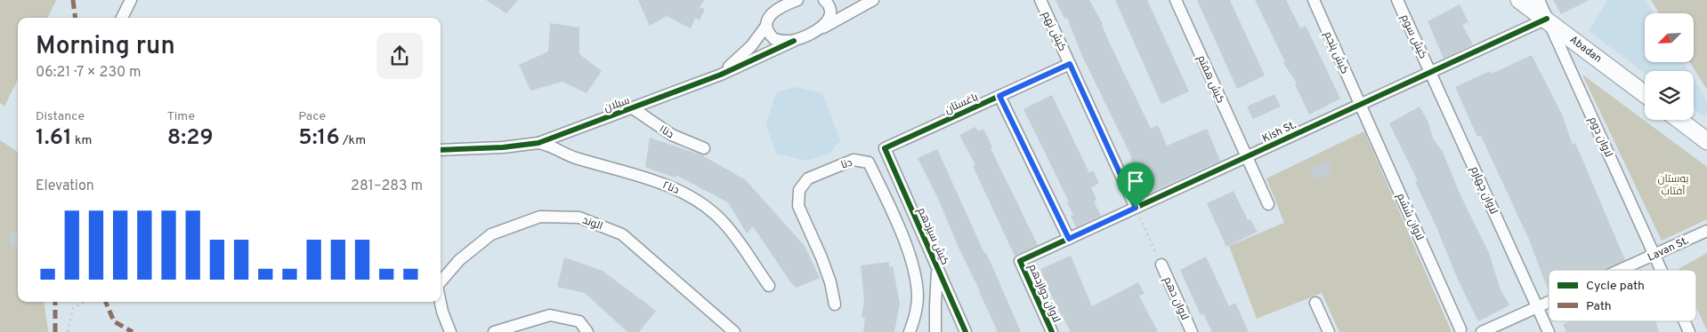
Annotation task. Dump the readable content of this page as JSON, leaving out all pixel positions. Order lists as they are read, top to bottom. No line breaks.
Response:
{"streets":{"main road":["Abadan"],"street":["کیش نهم","کیش سوم","کیش پنجم","کیش هفتم","باغستان","سبلان","دنا۱","Kish St.","لاوان دوم","دنا","دنا۲","لاوان چهارم","لاوان ششم","الوند","کیش سیزدهم","Lavan St.","لاوان دوازدهم","لاوان دهم"]},"crossings":[["کیش نهم","باغستان"],["کیش نهم","Kish St."],["کیش سوم","Kish St."],["کیش سوم","لاوان چهارم"],["Abadan","Kish St."],["Abadan","لاوان دوم"],["کیش پنجم","Kish St."],["کیش پنجم","لاوان ششم"],["کیش هفتم","Kish St."],["باغستان","کیش سیزدهم"],["سبلان","دنا۱"],["سبلان","دنا۲"],["Kish St.","لاوان دوم"],["Kish St.","لاوان چهارم"],["Kish St.","لاوان ششم"],["Kish St.","لاوان دوازدهم"],["لاوان دوم","Lavan St."],["لاوان چهارم","Lavan St."]],"parks":["بوستان آفتاب"],"legend":["Cycle path","Path"],"north":"bottom left","page":{"heading":["Morning run","06:21 · 7 × 230 m"],"stats":[["Distance","1.61 km"],["Time","8:29"],["Pace","5:16 /km"]],"chart":["Elevation","281–283 m"]}}
